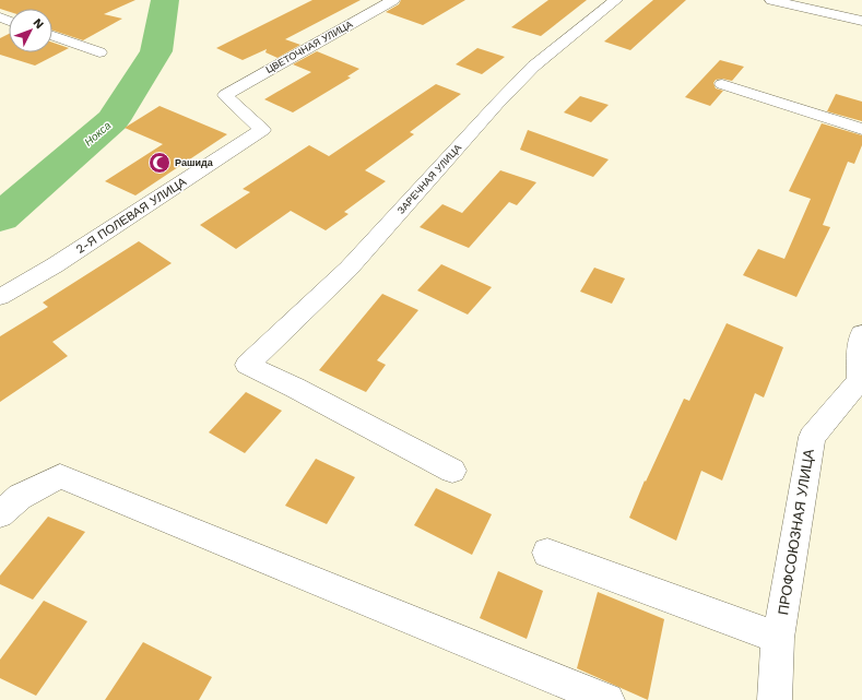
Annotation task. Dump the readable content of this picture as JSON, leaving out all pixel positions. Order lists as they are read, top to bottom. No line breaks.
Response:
{"streets":{"street":["ЦВЕТОЧНАЯ УЛИЦА","ЗАРЕЧНАЯ УЛИЦА","2-Я ПОЛЕВАЯ УЛИЦА","ПРОФСОЮЗНАЯ УЛИЦА"]},"crossings":[["ЦВЕТОЧНАЯ УЛИЦА","2-Я ПОЛЕВАЯ УЛИЦА"]],"water":["Нокса"],"places":{"mosque":["Рашида"]},"north":"top right"}
